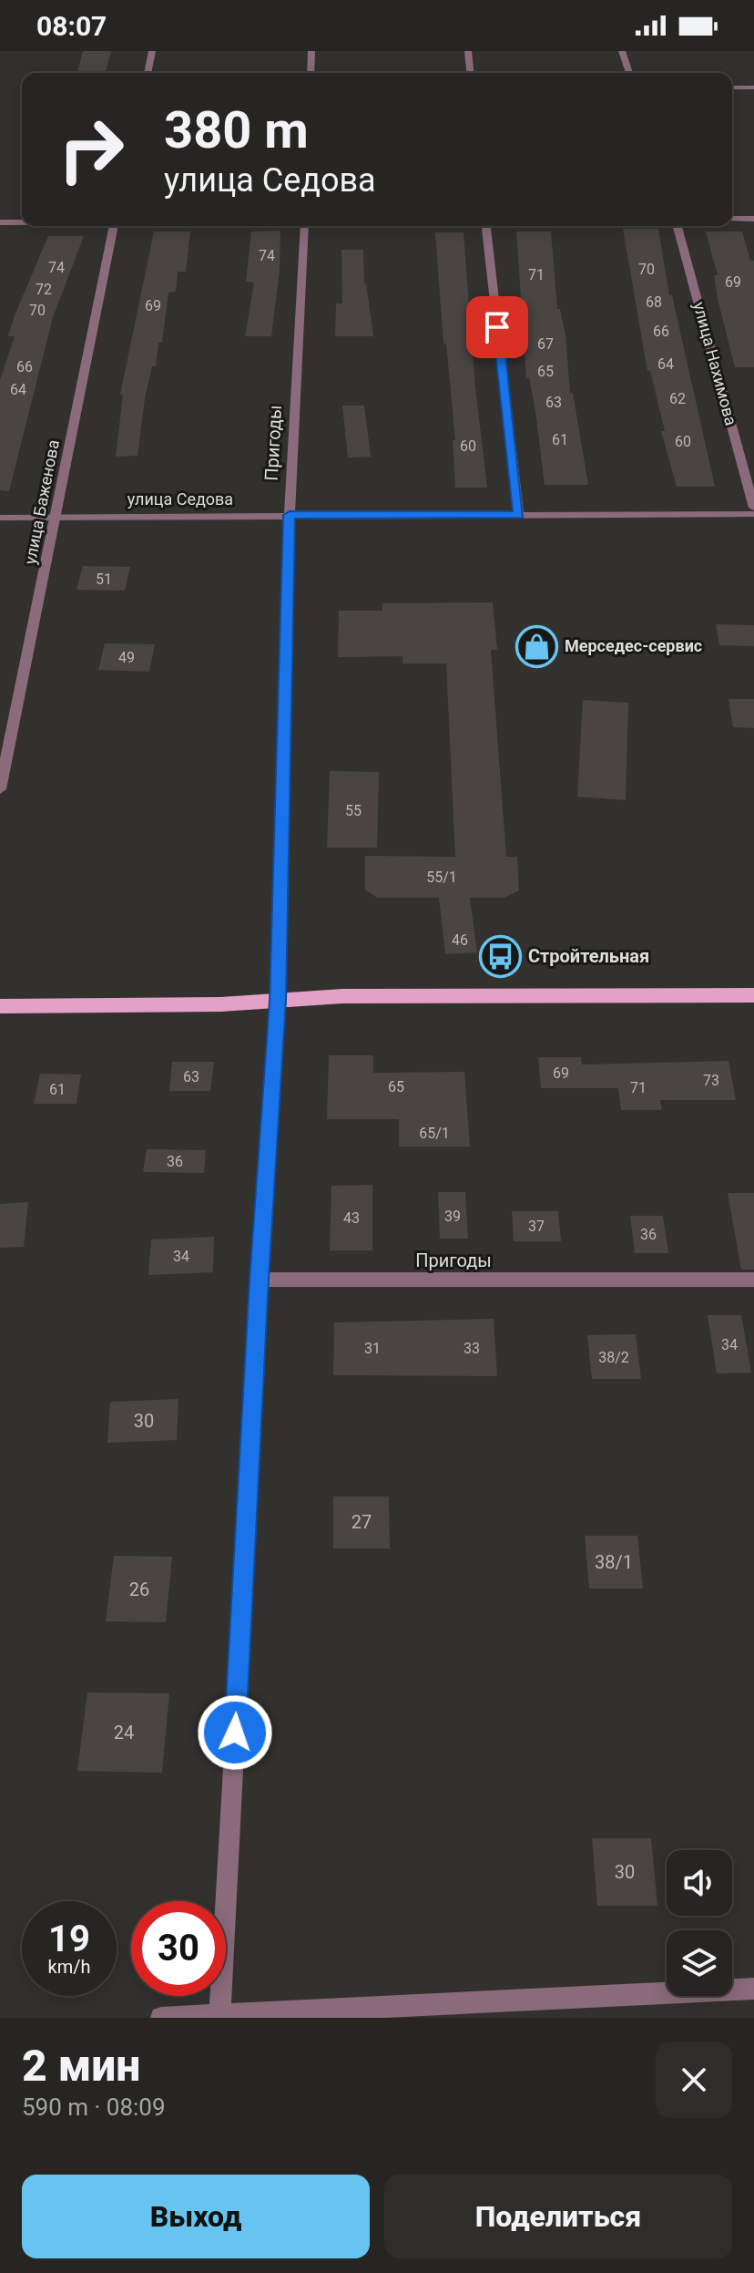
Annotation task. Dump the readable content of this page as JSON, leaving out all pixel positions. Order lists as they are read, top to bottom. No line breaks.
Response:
{"streets":{"street":["улица Нахимова","Пригоды","улица Седова","улица Баженова"]},"crossings":[["Пригоды","улица Седова"],["улица Седова","улица Баженова"]],"places":{"shop":["Мерседес-сервис"],"bus stop":["Стройтельная"]},"house_numbers":["74","74","70","71","69","72","68","69","70","66","67","64","66","65","64","62","63","61","60","60","51","49","55","55/1","46","69","63","73","65","71","61","65/1","36","39","43","37","36","34","34","31","33","38/2","30","27","38/1","26","24","30"],"page":{"status":"08:07","turn":["380 m","улица Седова"],"speed":"19 km/h","limit":"30","heading":["2 мин","590 m · 08:09"],"buttons":["Выход","Поделиться"]}}
